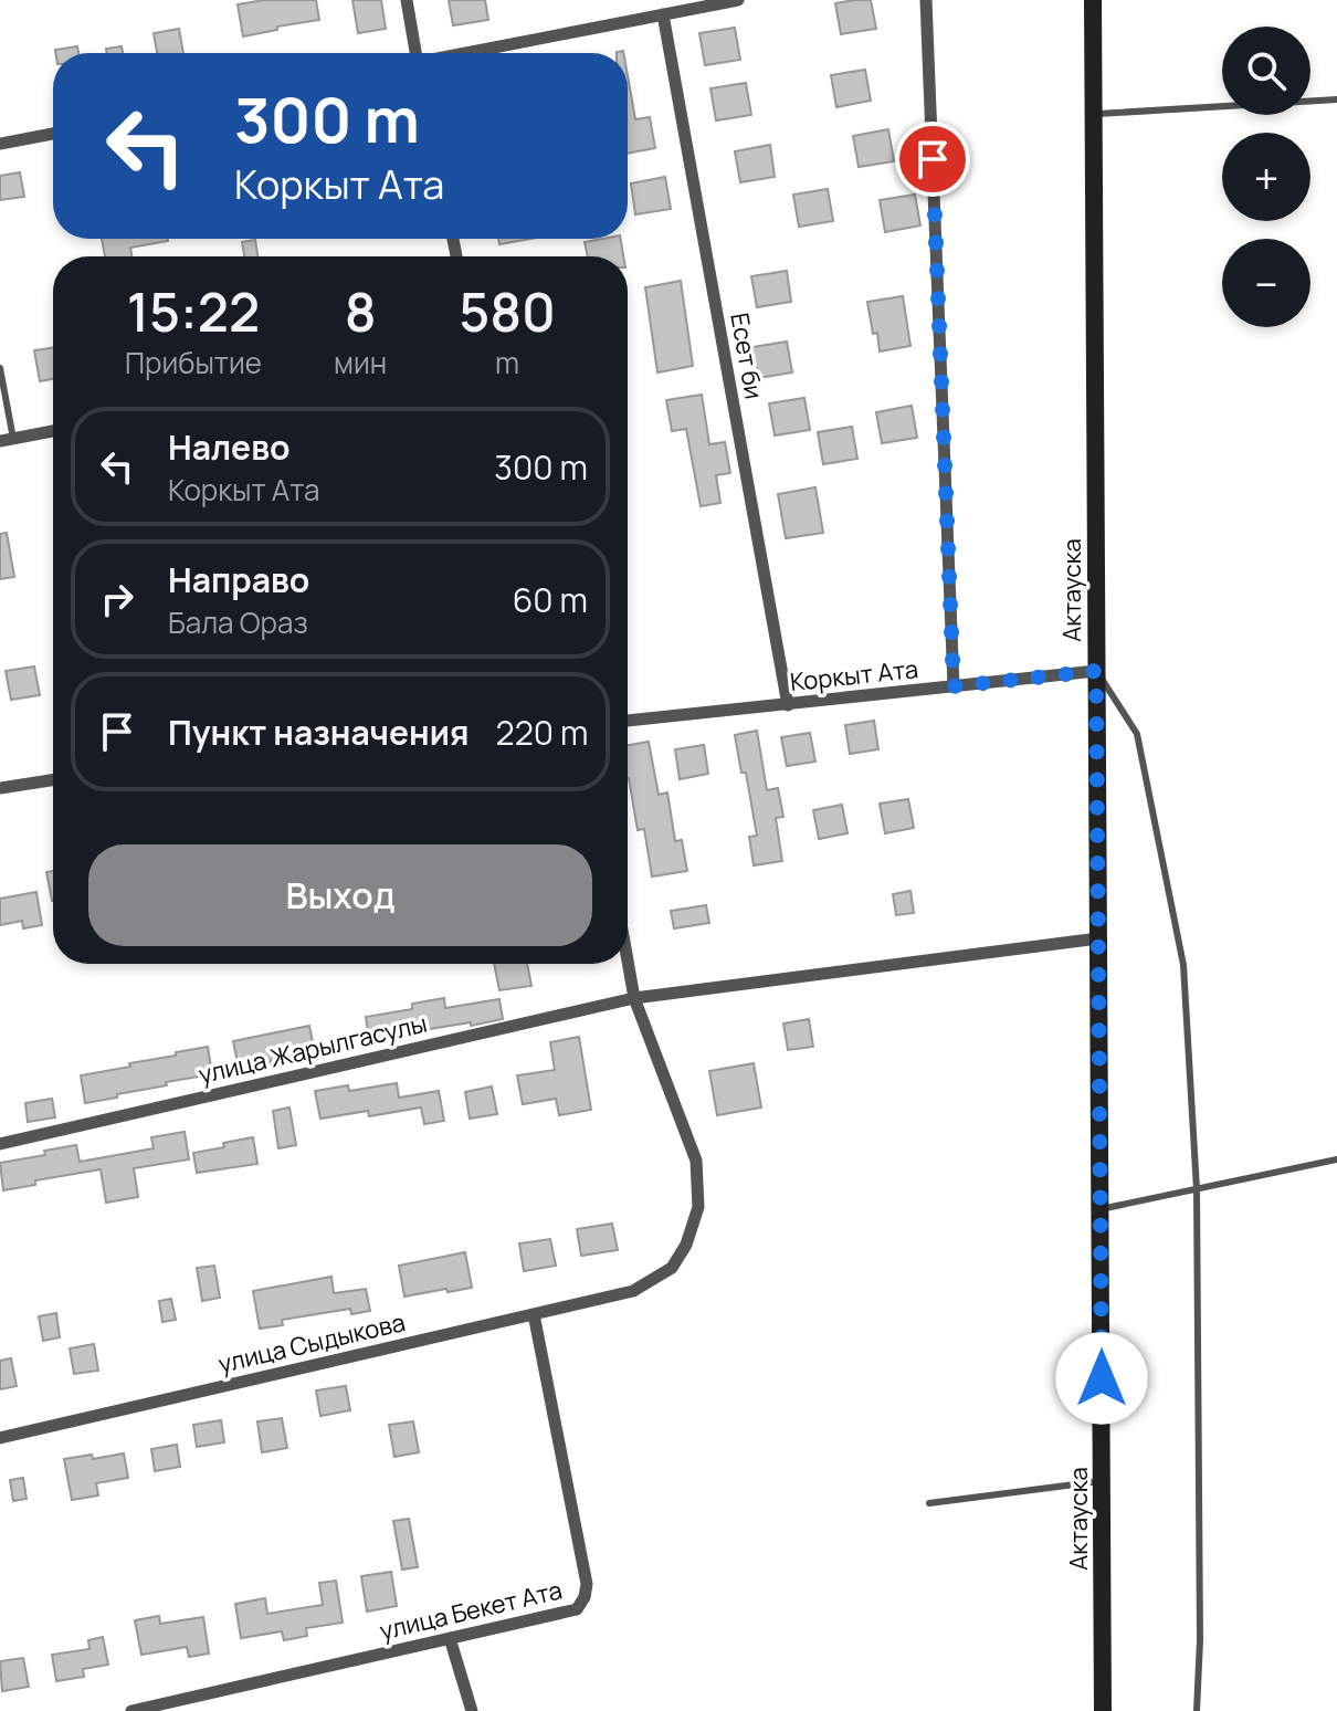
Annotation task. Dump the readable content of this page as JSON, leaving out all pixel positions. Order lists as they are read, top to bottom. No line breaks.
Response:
{"streets":{"main road":["Актауска"],"street":["Есет би","Коркыт Ата","улица Жарылгасулы","улица Сыдыкова","улица Бекет Ата"]},"crossings":[["Есет би","Коркыт Ата"],["Актауска","Коркыт Ата"],["Актауска","улица Жарылгасулы"],["улица Жарылгасулы","улица Сыдыкова"],["улица Сыдыкова","улица Бекет Ата"]],"page":{"map_buttons":["+","−"],"turn":["300 m","Коркыт Ата"],"eta":["15:22","Прибытие","8","мин","580","m"],"list":[{"name":"Налево","note":"Коркыт Ата","value":"300 m"},{"name":"Направо","note":"Бала Ораз","value":"60 m"},{"name":"Пункт назначения","value":"220 m"}],"buttons":"Выход"}}
